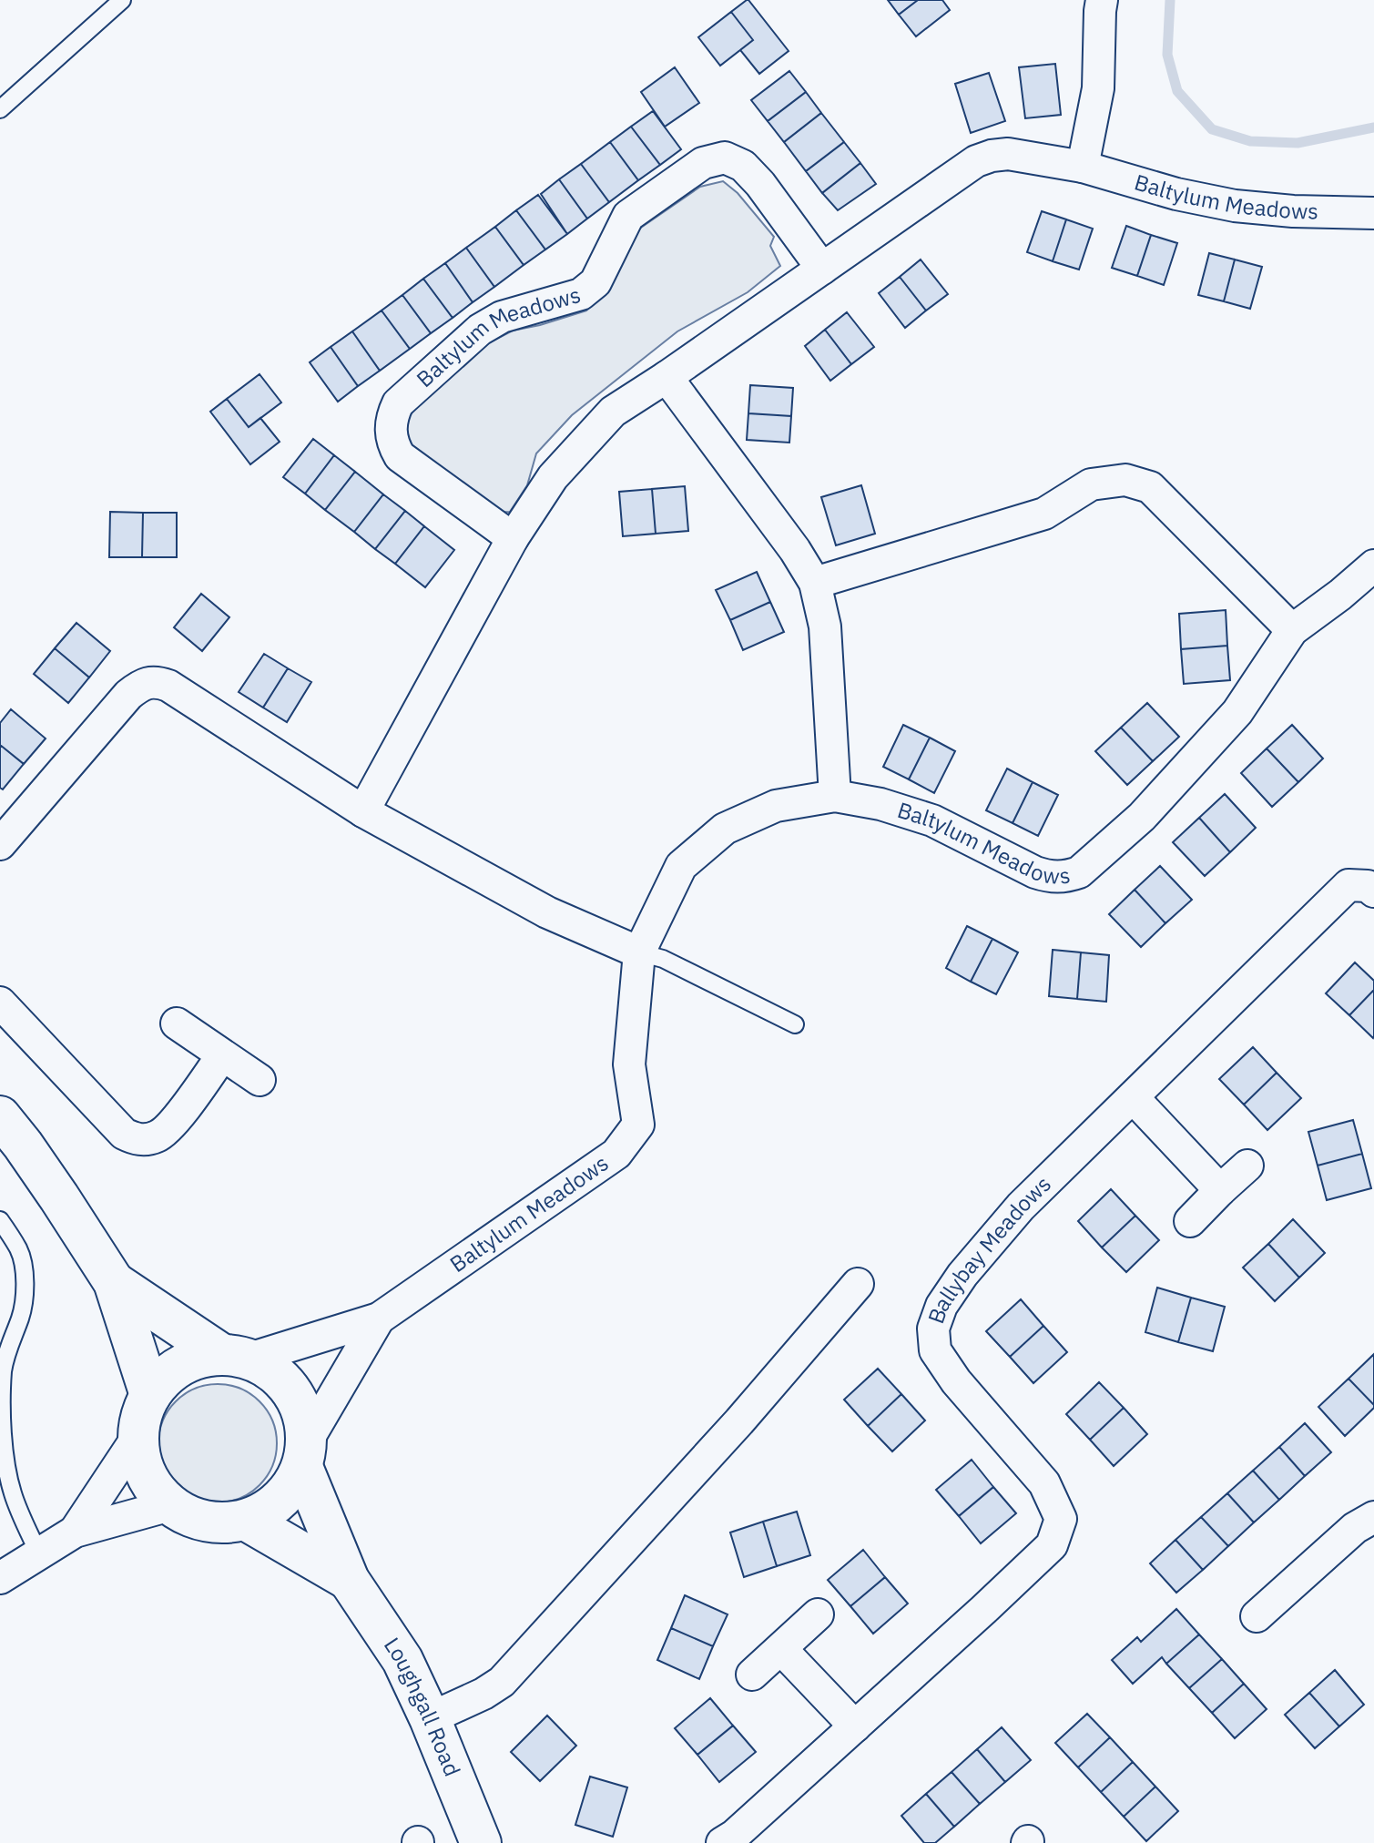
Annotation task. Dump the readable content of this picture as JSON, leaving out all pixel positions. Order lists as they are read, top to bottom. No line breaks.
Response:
{"streets":{"main road":["Loughgall Road"],"street":["Baltylum Meadows","Ballybay Meadows"]},"crossings":[["Baltylum Meadows","Loughgall Road"]]}
